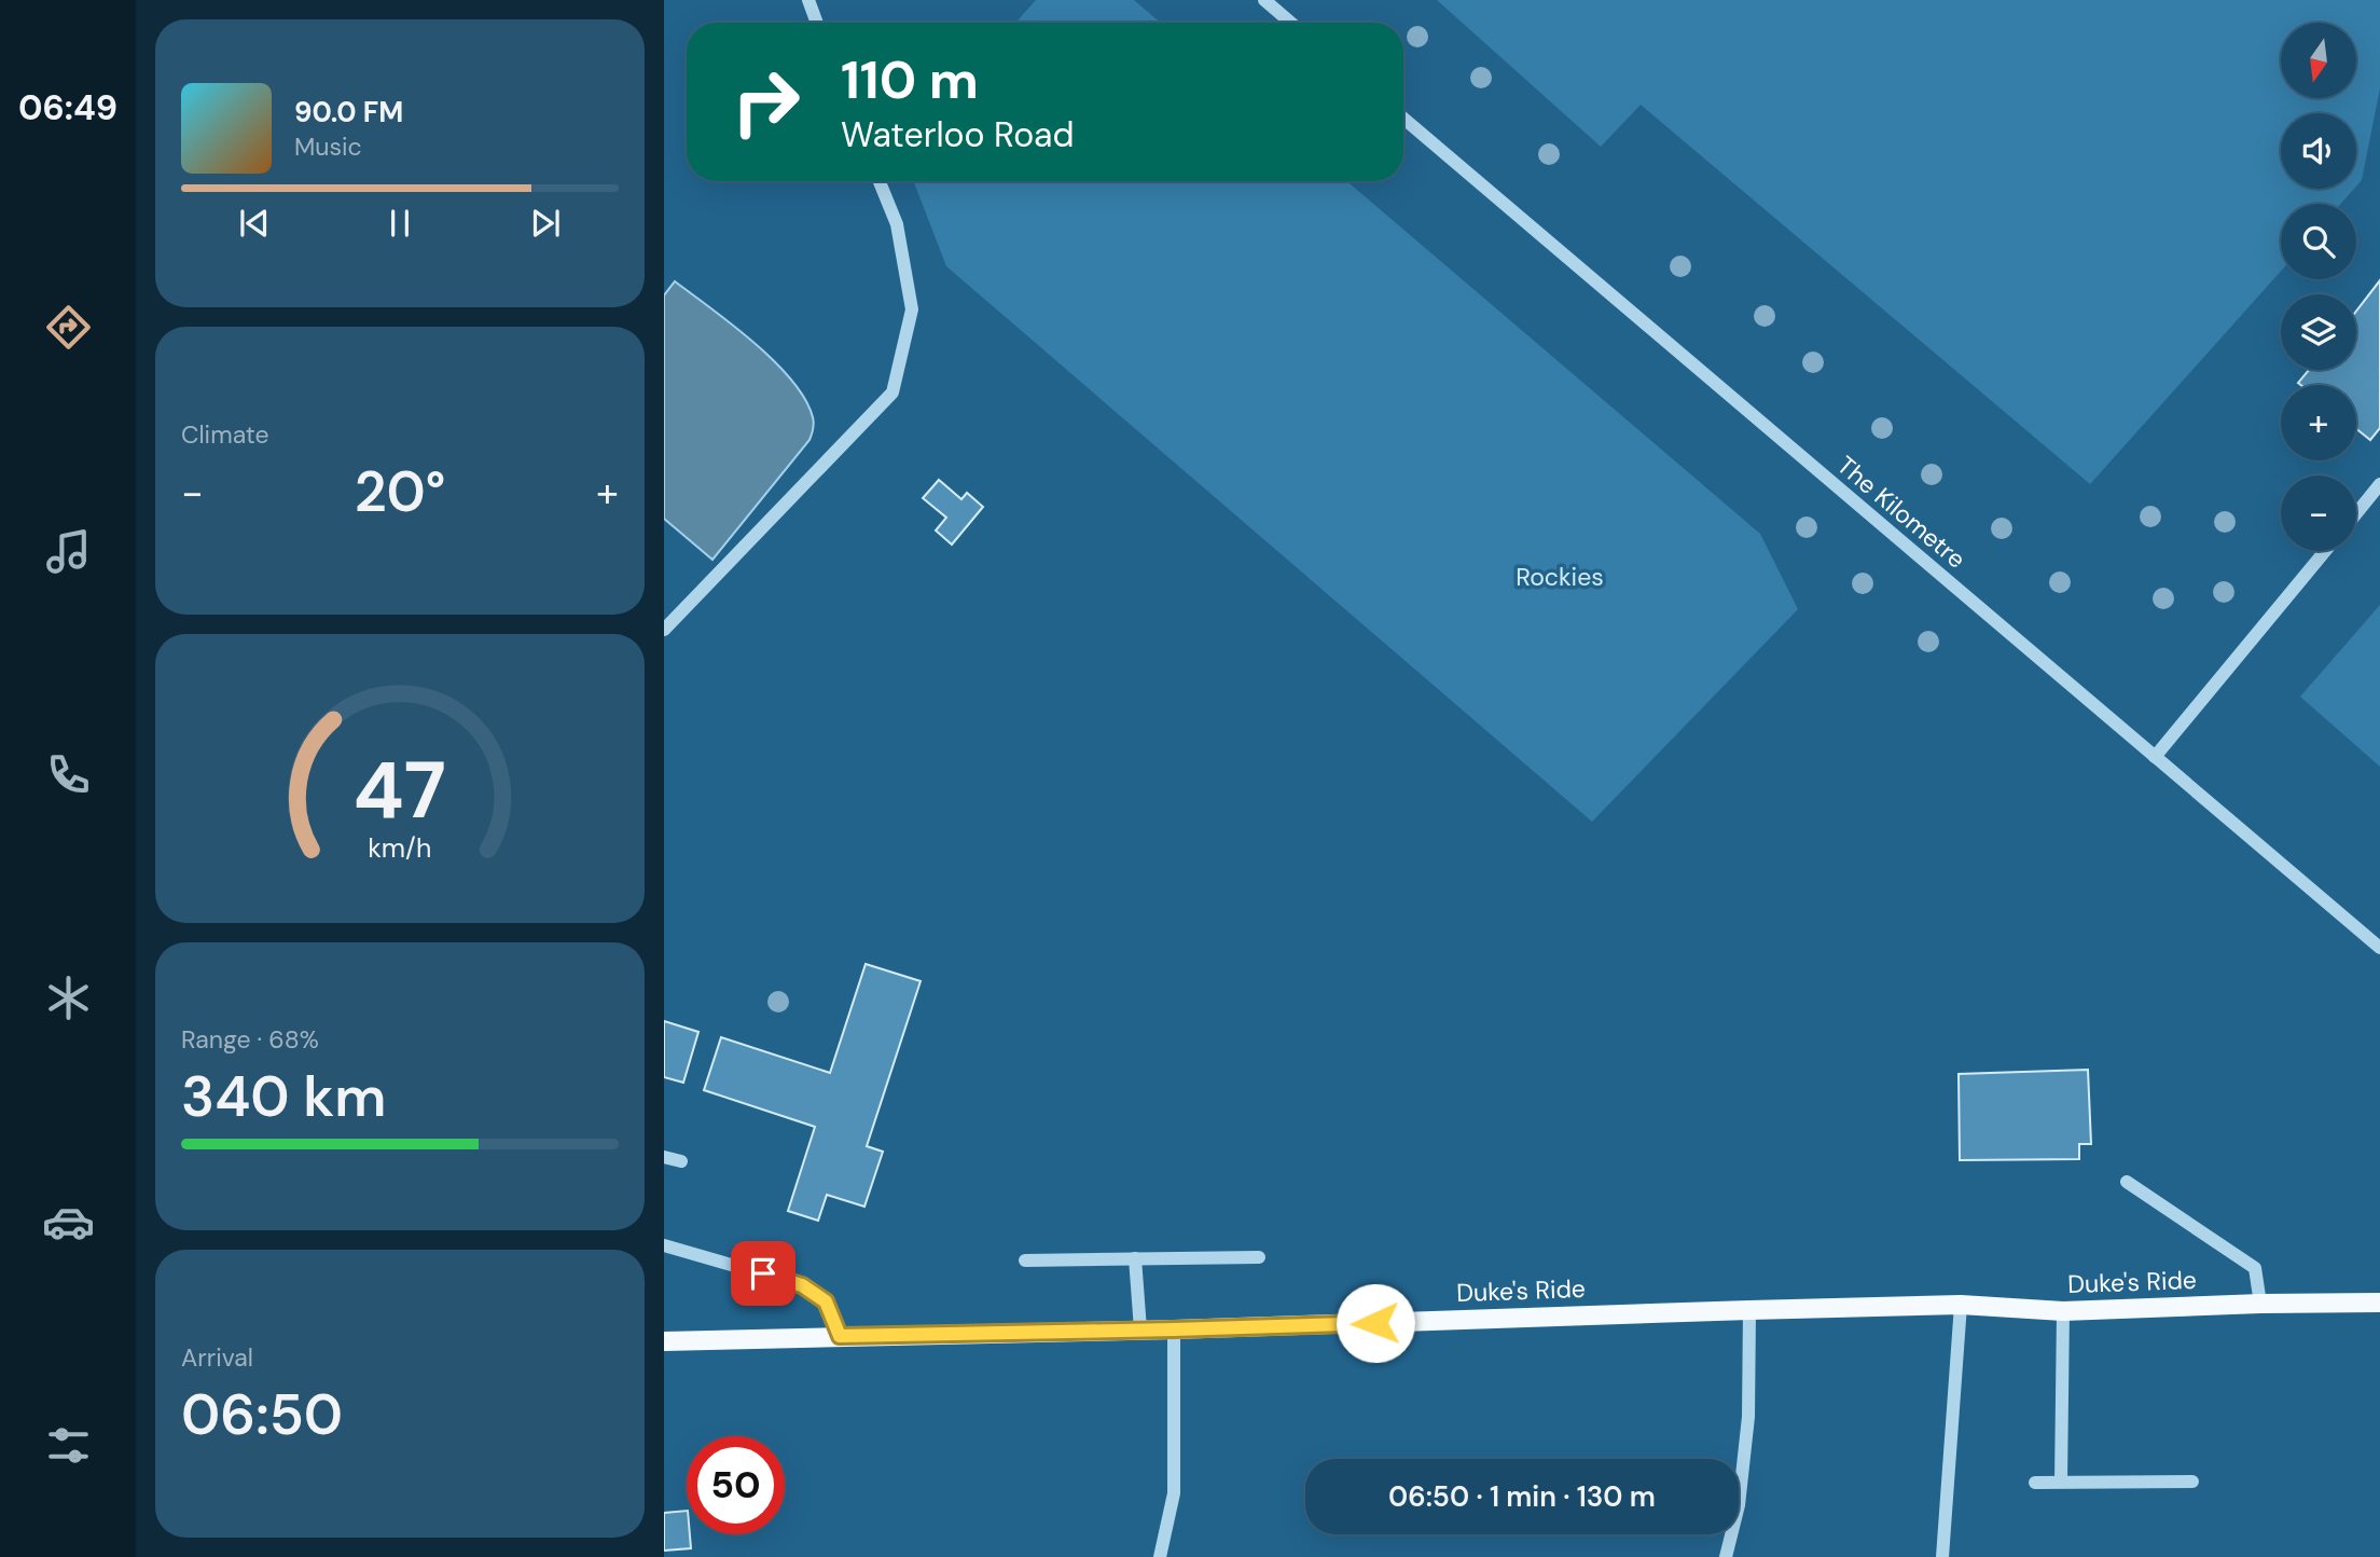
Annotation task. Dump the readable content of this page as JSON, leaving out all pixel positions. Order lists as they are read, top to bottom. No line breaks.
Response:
{"streets":{"main road":["Duke's Ride"],"street":["The Kilometre"]},"parks":["Rockies"],"north":"bottom","page":{"tabs":"06:49","map_buttons":["+","−"],"turn":["110 m","Waterloo Road"],"song":["90.0 FM","Music"],"tile":["Climate",["Range · 68%","340 km"],["Arrival","06:50"]],"heat":["−","20°","+"],"limit":"50","trip":"06:50 · 1 min · 130 m","gauge":["47","km/h"]}}
